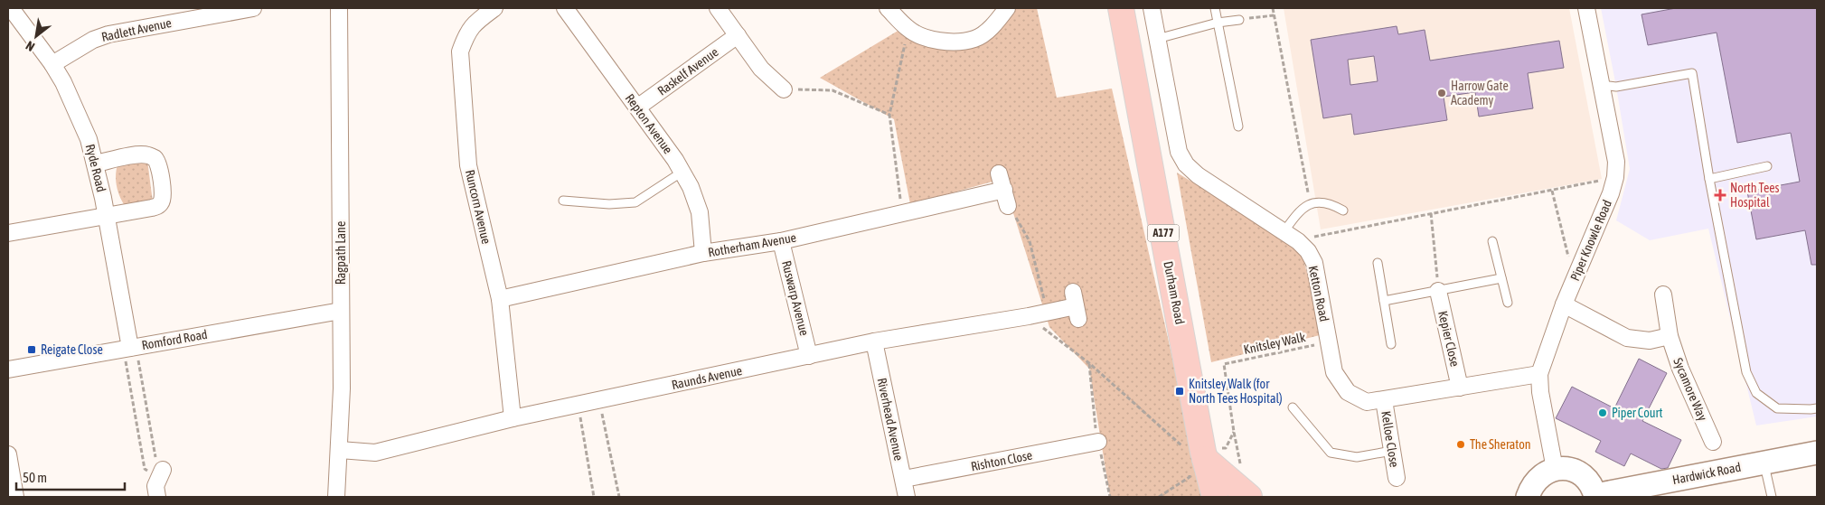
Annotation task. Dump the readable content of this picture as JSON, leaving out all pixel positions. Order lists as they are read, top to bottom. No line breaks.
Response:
{"streets":{"main road":["A177","Durham Road"],"street":["Radlett Avenue","Raskelf Avenue","Repton Avenue","Ryde Road","Runcorn Avenue","Piper Knowle Road","Rotherham Avenue","Ragpath Lane","Ketton Road","Ruswarp Avenue","Kepier Close","Romford Road","Raunds Avenue","Sycamore Way","Riverhead Avenue","Kelloe Close","Rishton Close","Hardwick Road"],"path":["Knitsley Walk"]},"crossings":[["Radlett Avenue","Ryde Road"],["Raskelf Avenue","Repton Avenue"],["Repton Avenue","Rotherham Avenue"],["Ryde Road","Romford Road"],["Runcorn Avenue","Rotherham Avenue"],["Runcorn Avenue","Raunds Avenue"],["Piper Knowle Road","Ketton Road"],["Piper Knowle Road","Hardwick Road"],["Rotherham Avenue","Ruswarp Avenue"],["Ragpath Lane","Romford Road"],["Ragpath Lane","Raunds Avenue"],["Ketton Road","Kepier Close"],["Ketton Road","Knitsley Walk"],["Ketton Road","Kelloe Close"],["Ruswarp Avenue","Raunds Avenue"],["Raunds Avenue","Riverhead Avenue"],["Riverhead Avenue","Rishton Close"]],"places":{"other":["Harrow Gate Academy","Piper Court","The Sheraton"],"health":["North Tees Hospital"],"transit":["Reigate Close","Knitsley Walk (for North Tees Hospital)"]},"scale_bar":"50 m","north":"bottom left"}
